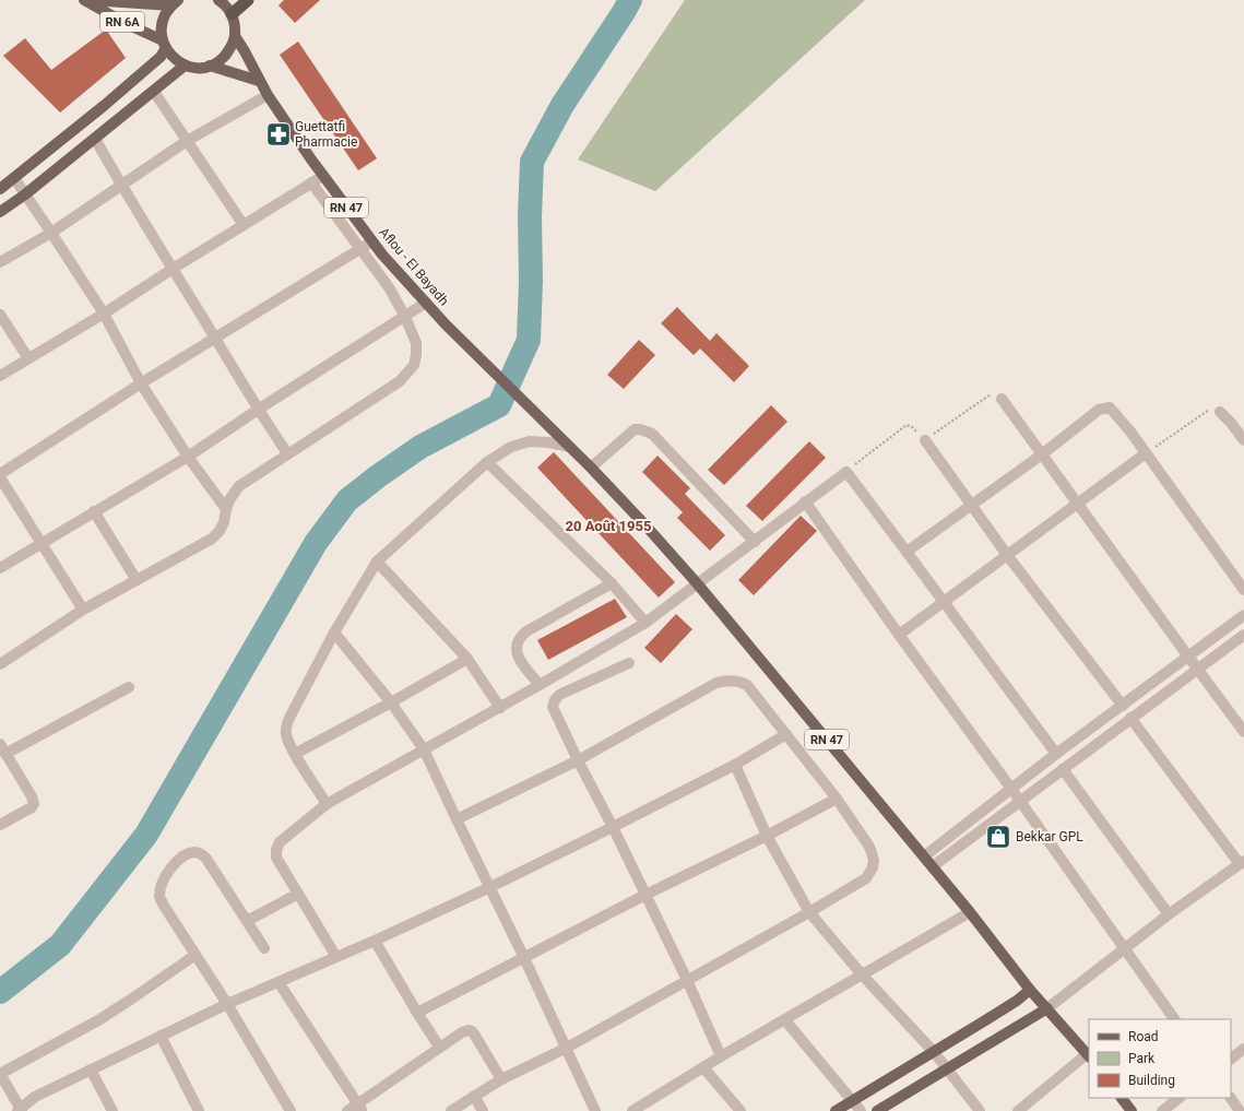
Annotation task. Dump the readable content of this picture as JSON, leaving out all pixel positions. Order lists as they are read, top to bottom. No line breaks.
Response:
{"streets":{"main road":["RN 6A","RN 47","Aflou - El Bayadh"]},"crossings":[["RN 47","Aflou - El Bayadh"]],"districts":["20 Août 1955"],"places":{"pharmacy":["Guettatfi Pharmacie"],"shop":["Bekkar GPL"]},"legend":["Road","Park","Building"]}
